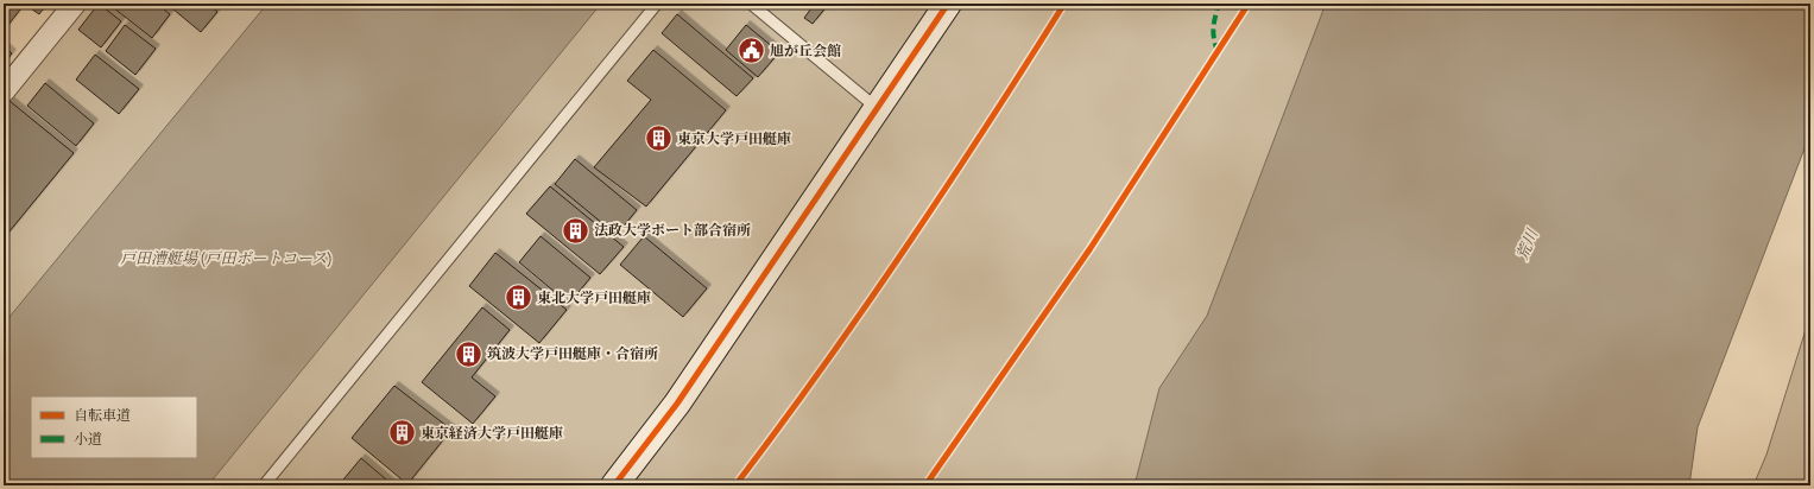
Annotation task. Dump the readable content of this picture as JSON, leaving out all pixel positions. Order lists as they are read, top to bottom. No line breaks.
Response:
{"water":["荒川","戸田漕艇場 (戸田ボートコース)"],"places":{"public building":["旭が丘会館"],"building":["東京大学戸田艇庫","法政大学ボート部合宿所","東北大学戸田艇庫","筑波大学戸田艇庫・合宿所","東京経済大学戸田艇庫"]},"legend":["自転車道","小道"]}
